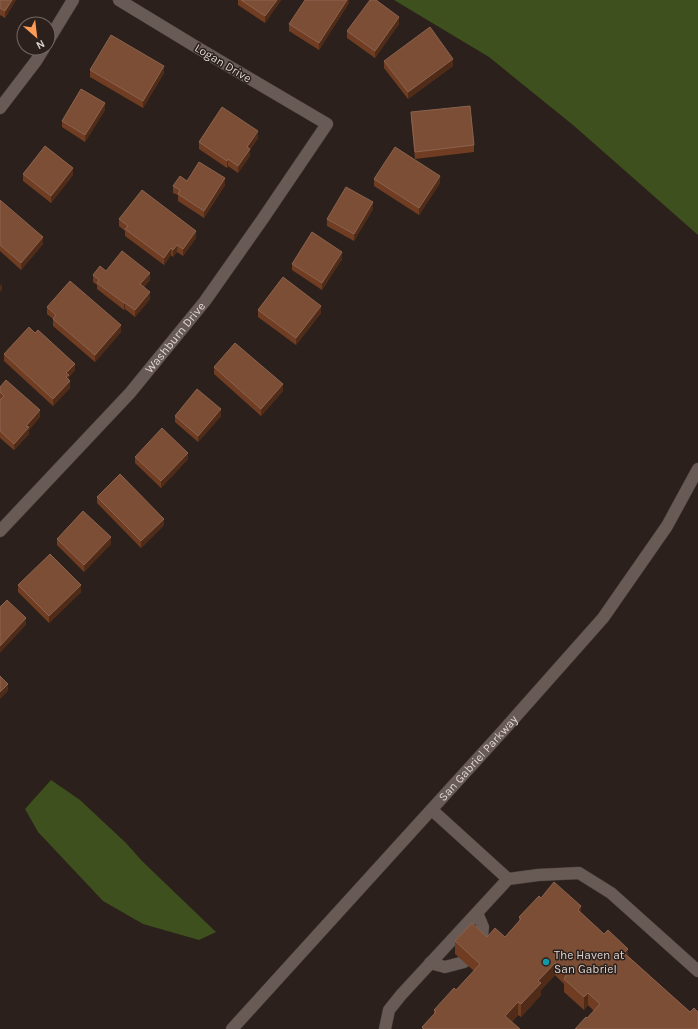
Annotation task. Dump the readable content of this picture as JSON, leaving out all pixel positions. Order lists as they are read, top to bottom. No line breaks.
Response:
{"streets":{"street":["Logan Drive","Washburn Drive","San Gabriel Parkway"]},"crossings":[["Logan Drive","Washburn Drive"]],"places":["The Haven at San Gabriel"],"north":"bottom right"}
